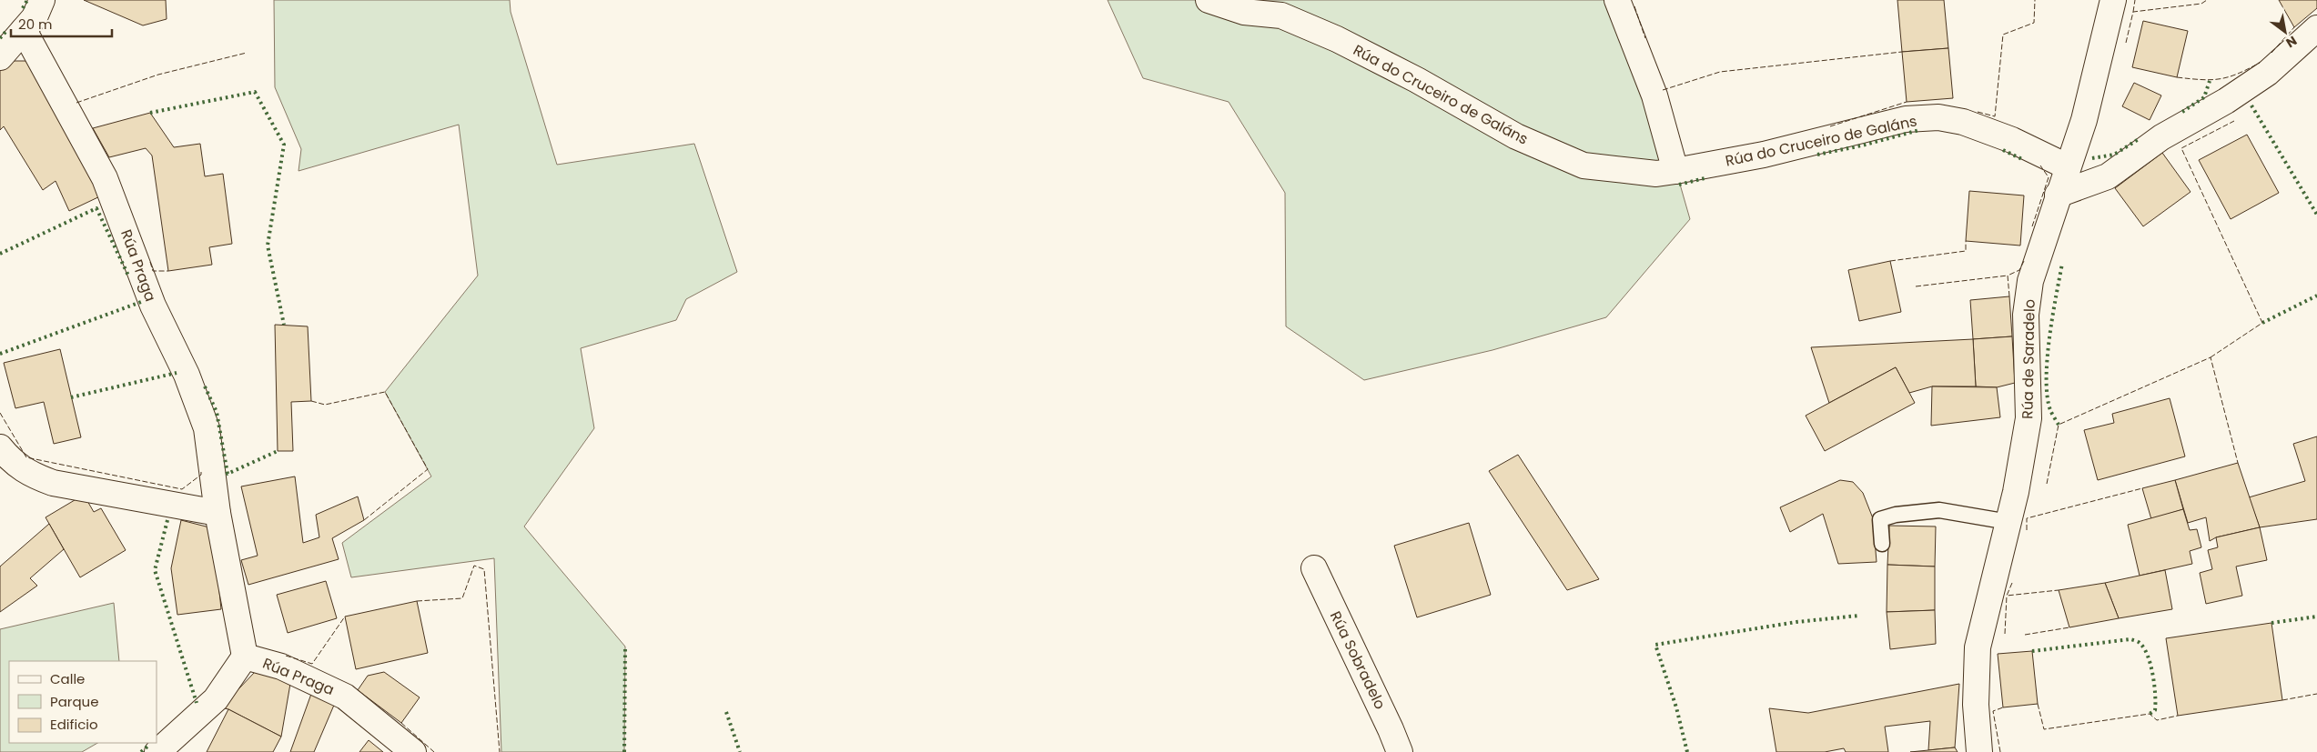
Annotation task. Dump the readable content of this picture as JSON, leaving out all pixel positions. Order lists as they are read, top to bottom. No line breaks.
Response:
{"streets":{"street":["Rúa do Cruceiro de Galáns","Rúa Praga","Rúa de Saradelo","Rúa Sobradelo"]},"crossings":[["Rúa do Cruceiro de Galáns","Rúa de Saradelo"]],"legend":["Calle","Parque","Edificio"],"scale_bar":"20 m","north":"bottom right"}
